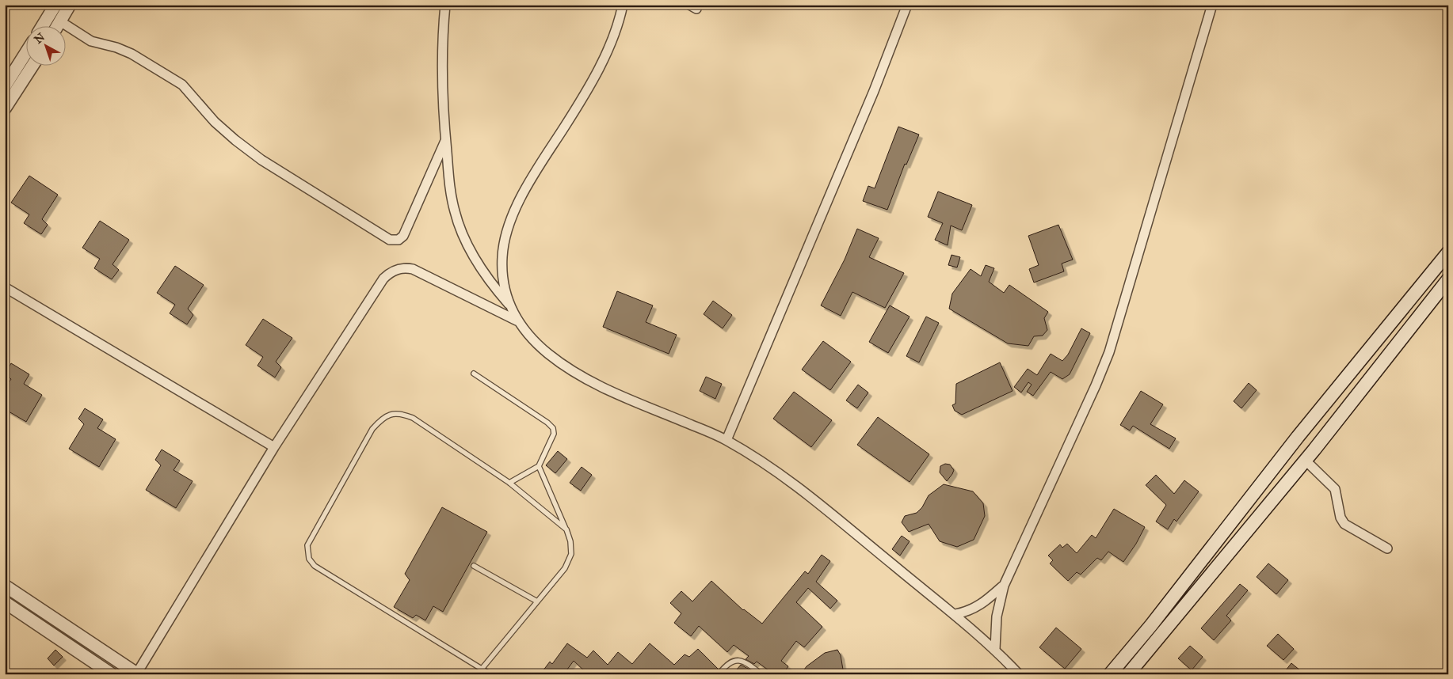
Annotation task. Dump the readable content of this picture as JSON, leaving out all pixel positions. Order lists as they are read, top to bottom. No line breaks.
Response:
{"north":"top left"}
